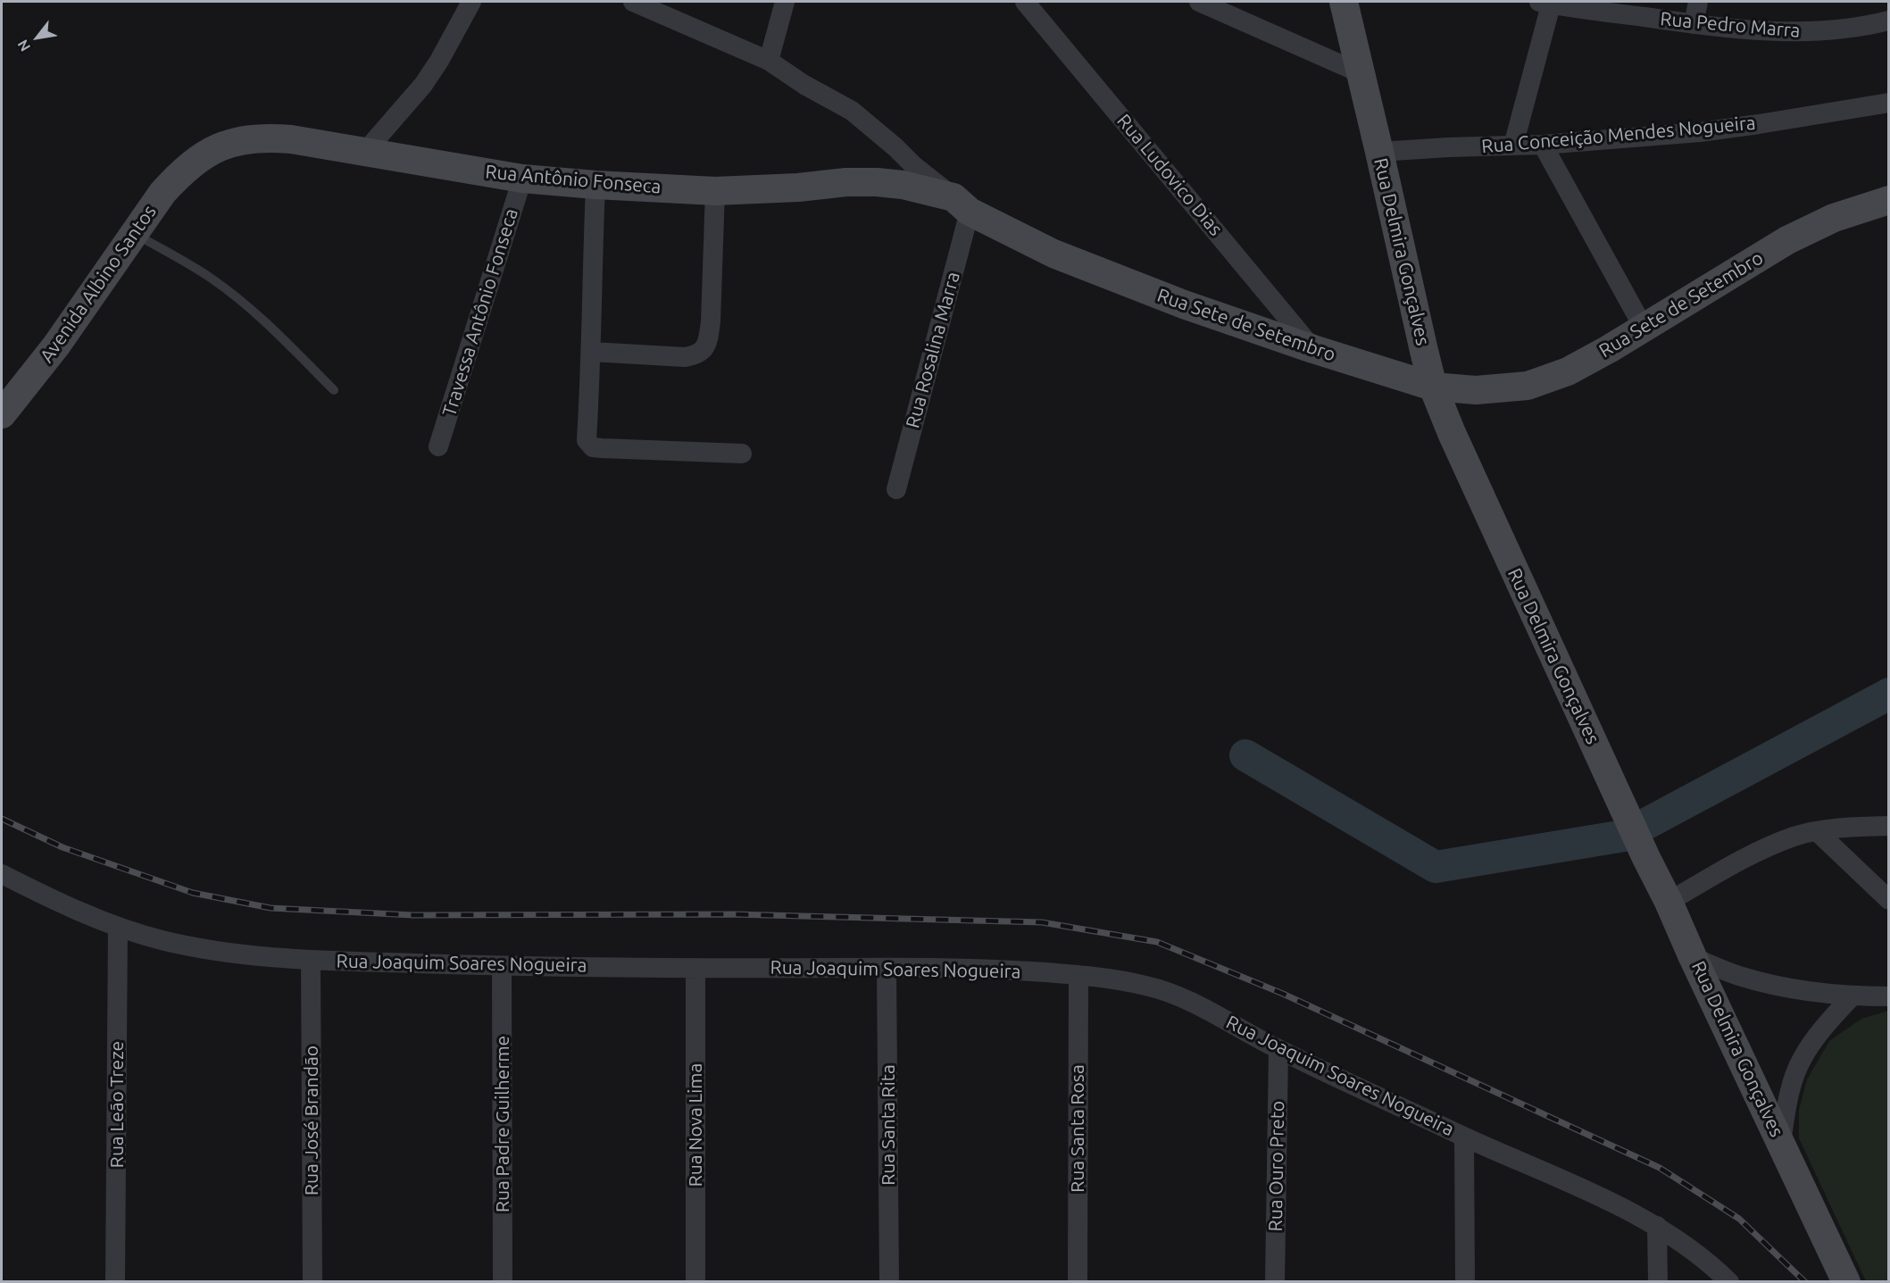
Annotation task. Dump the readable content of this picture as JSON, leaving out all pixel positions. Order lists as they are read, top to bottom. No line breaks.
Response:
{"streets":{"street":["Rua Pedro Marra","Rua Conceição Mendes Nogueira","Rua Ludovico Dias","Rua Antônio Fonseca","Rua Delmira Gonçalves","Avenida Albino Santos","Rua Sete de Setembro","Travessa Antônio Fonseca","Rua Rosalina Marra","Rua Joaquim Soares Nogueira","Rua Leão Treze","Rua José Brandão","Rua Padre Guilherme","Rua Nova Lima","Rua Santa Rita","Rua Santa Rosa","Rua Ouro Preto"]},"crossings":[["Rua Conceição Mendes Nogueira","Rua Delmira Gonçalves"],["Rua Ludovico Dias","Rua Sete de Setembro"],["Rua Antônio Fonseca","Avenida Albino Santos"],["Rua Antônio Fonseca","Rua Sete de Setembro"],["Rua Antônio Fonseca","Travessa Antônio Fonseca"],["Rua Antônio Fonseca","Rua Rosalina Marra"],["Rua Delmira Gonçalves","Rua Sete de Setembro"],["Rua Sete de Setembro","Rua Rosalina Marra"],["Rua Joaquim Soares Nogueira","Rua Leão Treze"],["Rua Joaquim Soares Nogueira","Rua José Brandão"],["Rua Joaquim Soares Nogueira","Rua Padre Guilherme"],["Rua Joaquim Soares Nogueira","Rua Nova Lima"],["Rua Joaquim Soares Nogueira","Rua Santa Rita"],["Rua Joaquim Soares Nogueira","Rua Santa Rosa"],["Rua Joaquim Soares Nogueira","Rua Ouro Preto"]],"north":"bottom left"}
